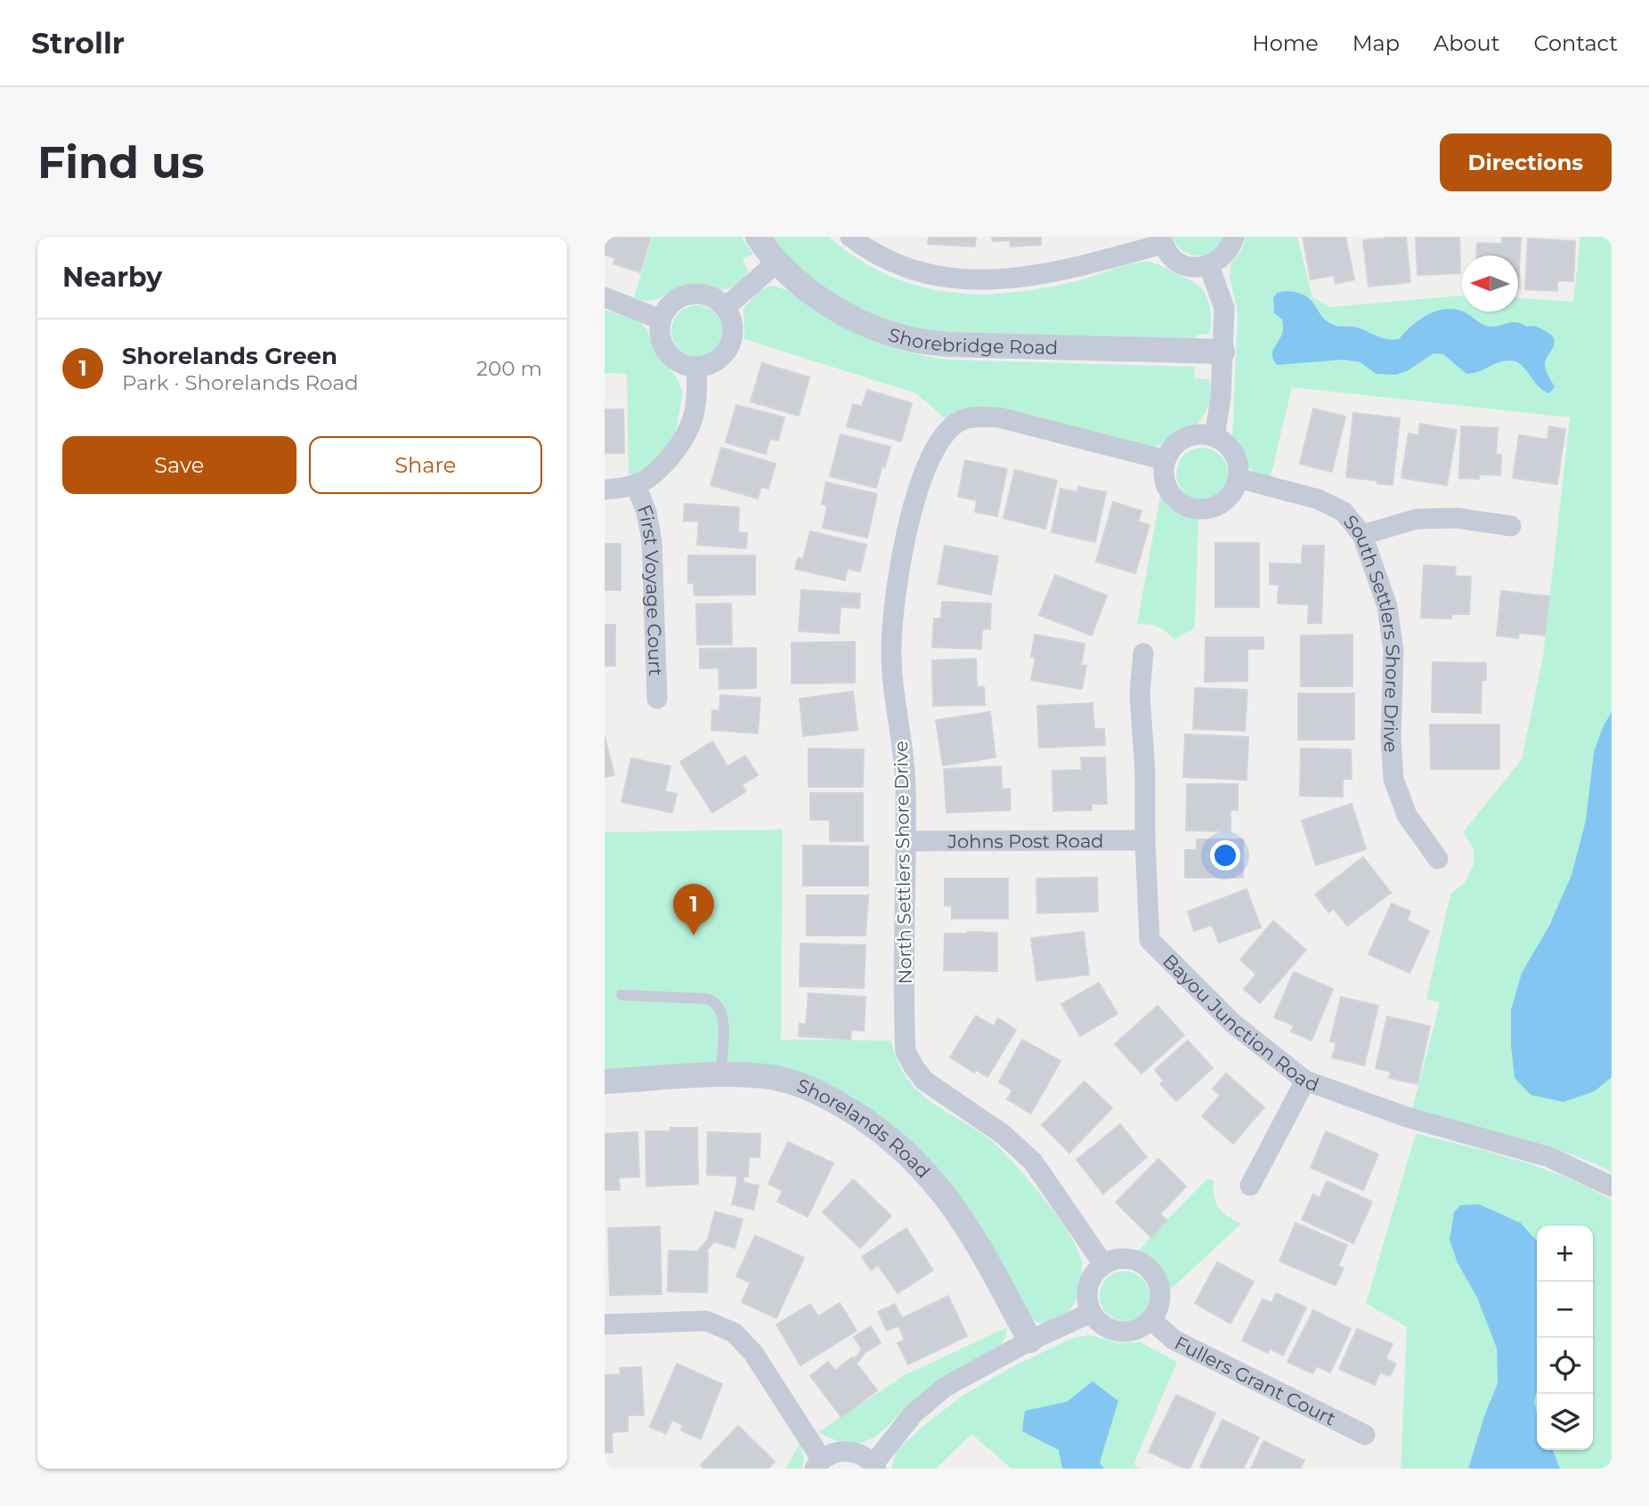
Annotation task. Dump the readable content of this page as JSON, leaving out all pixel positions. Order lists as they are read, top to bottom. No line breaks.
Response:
{"streets":{"street":["Shorebridge Road","First Voyage Court","South Settlers Shore Drive","Johns Post Road","North Settlers Shore Drive","Bayou Junction Road","Shorelands Road","Fullers Grant Court"]},"crossings":[["South Settlers Shore Drive","North Settlers Shore Drive"],["Johns Post Road","North Settlers Shore Drive"],["Johns Post Road","Bayou Junction Road"],["North Settlers Shore Drive","Fullers Grant Court"]],"north":"left","page":{"header":"Strollr","nav":["Home","Map","About","Contact"],"buttons":["Directions",["Save","Share"]],"title":"Find us","heading":"Nearby","list":[{"mark":"1","name":"Shorelands Green","note":"Park · Shorelands Road","value":"200 m"}],"pins":"1","map_buttons":["+","−"]}}
